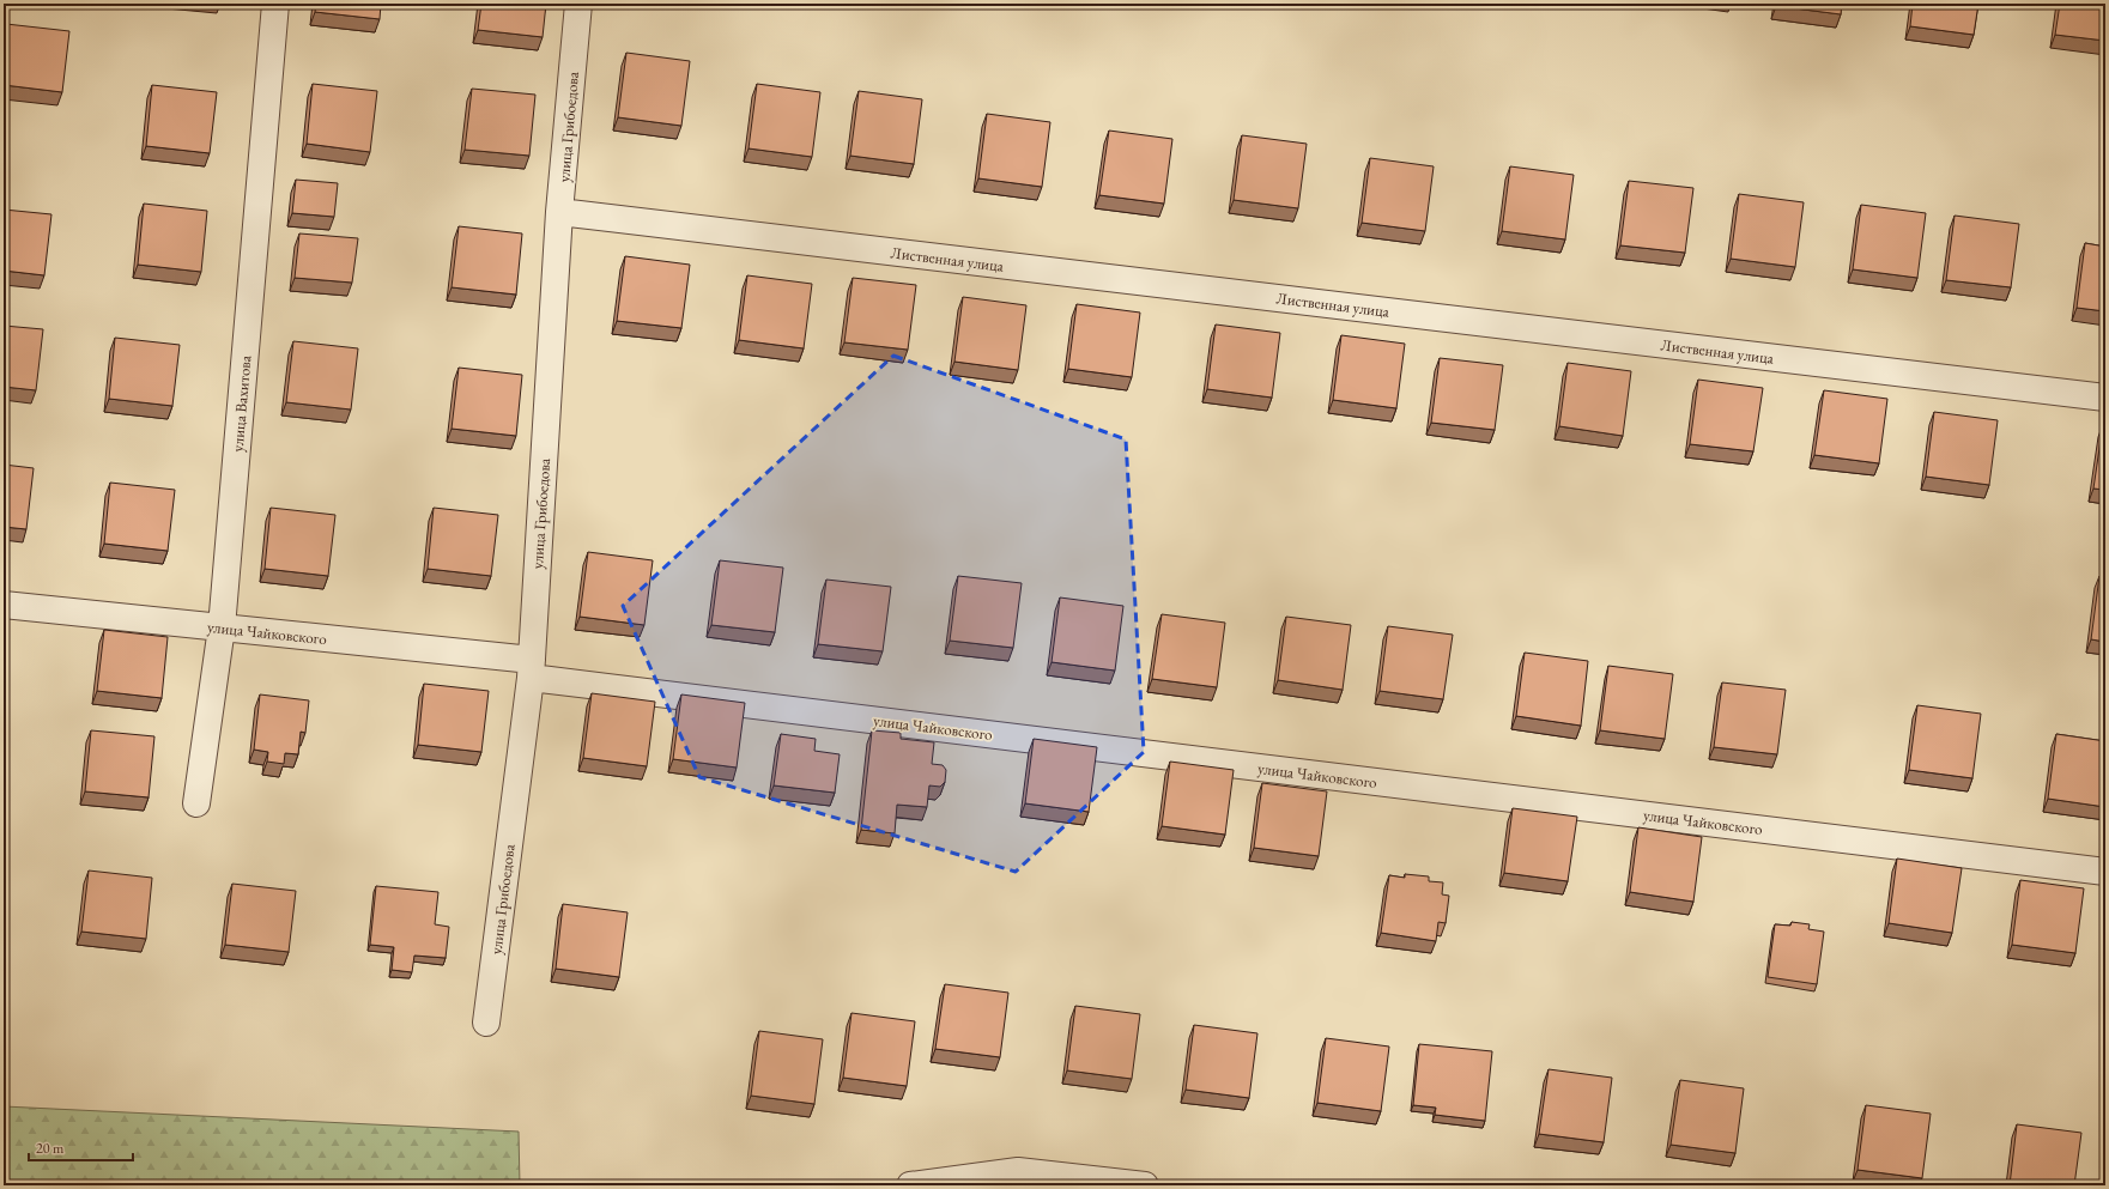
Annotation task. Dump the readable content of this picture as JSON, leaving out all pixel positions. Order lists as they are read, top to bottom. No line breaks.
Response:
{"streets":{"street":["улица Грибоедова","Лиственная улица","улица Вахитова","улица Чайковского"]},"crossings":[["улица Грибоедова","Лиственная улица"],["улица Грибоедова","улица Чайковского"],["улица Вахитова","улица Чайковского"]],"scale_bar":"20 m"}
